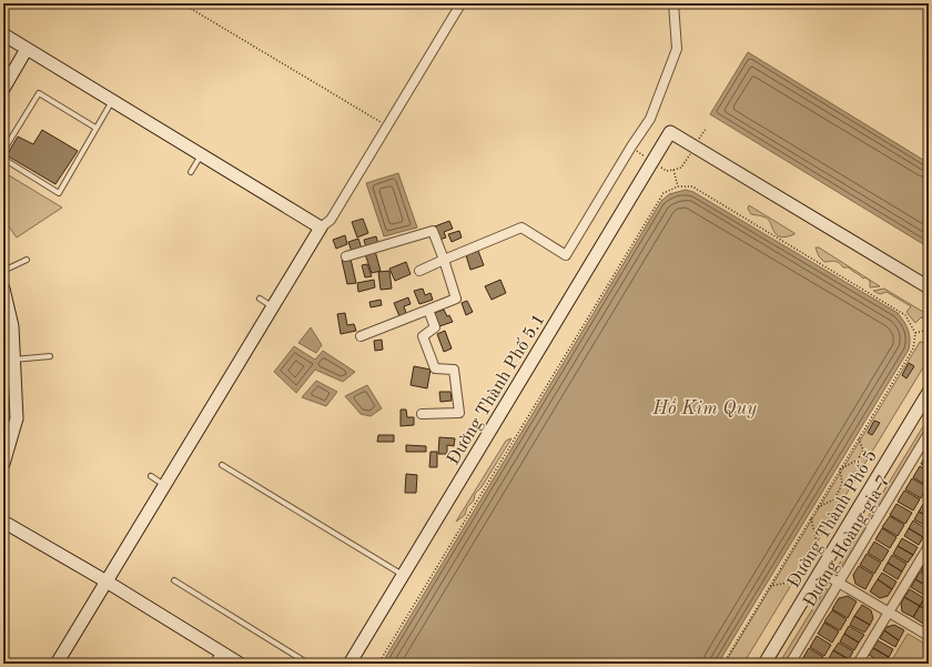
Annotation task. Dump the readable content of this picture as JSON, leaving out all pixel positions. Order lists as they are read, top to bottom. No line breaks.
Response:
{"streets":{"street":["Đường Thành Phố 5.1","Đường Thành Phố 5","Đường Hoàng gia 7"]},"water":["Hồ Kim Quy"]}
